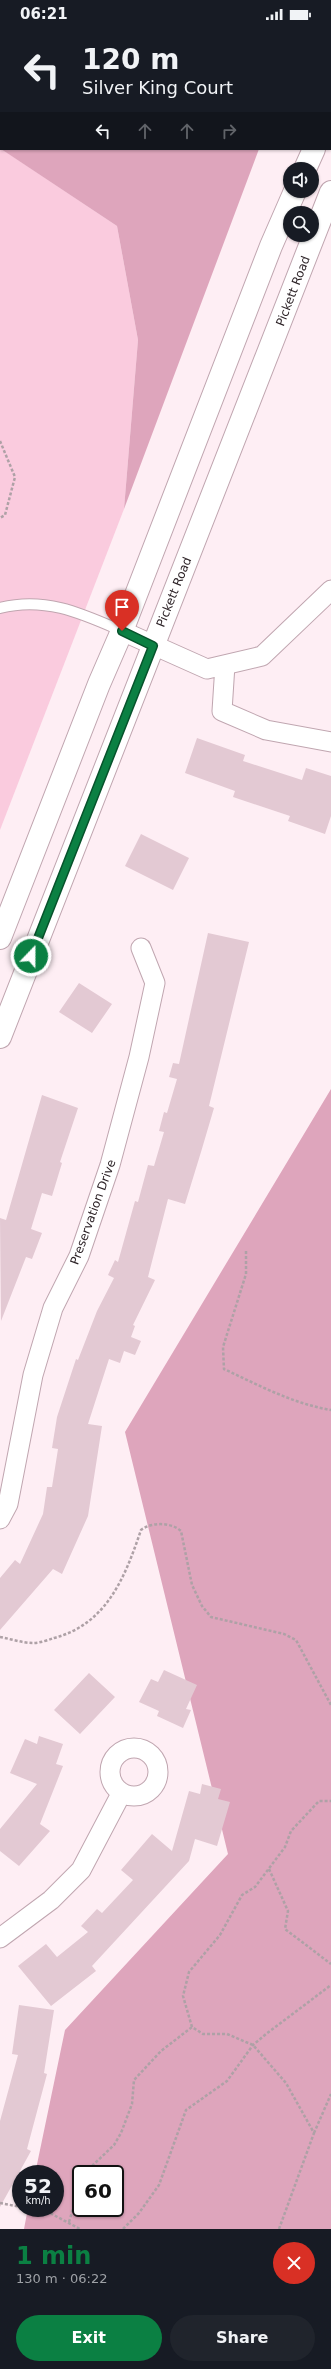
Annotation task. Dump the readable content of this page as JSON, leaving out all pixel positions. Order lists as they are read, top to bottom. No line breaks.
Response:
{"streets":{"main road":["Pickett Road"],"street":["Preservation Drive"]},"page":{"status":"06:21","turn":["120 m","Silver King Court"],"speed":"52 km/h","limit":"60","heading":["1 min","130 m · 06:22"],"buttons":["Exit","Share"]}}
